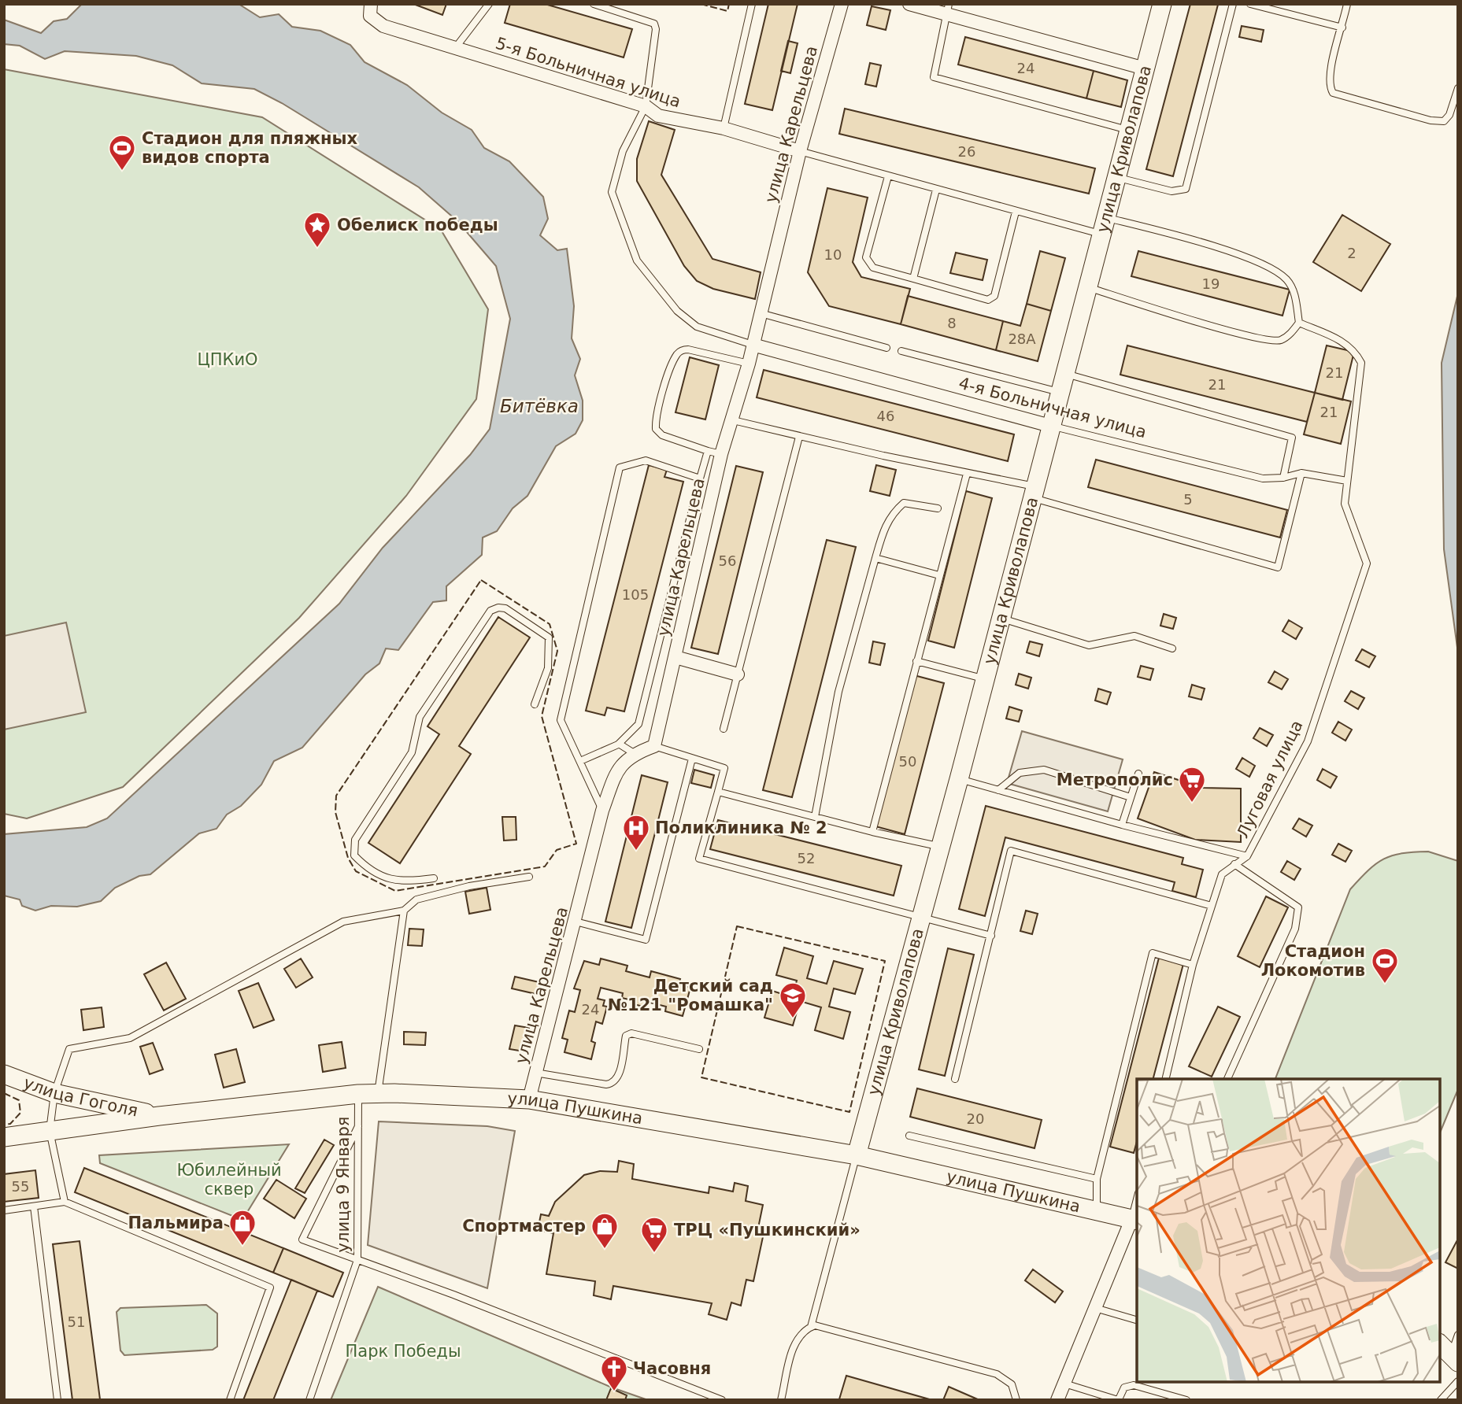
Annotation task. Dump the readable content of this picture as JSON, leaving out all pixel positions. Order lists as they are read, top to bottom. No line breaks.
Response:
{"streets":{"street":["5-я Больничная улица","улица Карельцева","улица Криволапова","4-я Больничная улица","улица Гоголя","улица Пушкина"],"lane":["Луговая улица","улица 9 Января"]},"crossings":[["5-я Больничная улица","улица Карельцева"],["улица Карельцева","4-я Больничная улица"],["улица Карельцева","улица Пушкина"],["улица Криволапова","4-я Больничная улица"],["улица Криволапова","улица Пушкина"],["4-я Больничная улица","Луговая улица"],["улица Гоголя","улица Пушкина"],["улица Пушкина","улица 9 Января"]],"water":["Битёвка"],"parks":["ЦПКиО","Юбилейный сквер","Парк Победы"],"places":{"sports":["Стадион для пляжных видов спорта","Стадион Локомотив"],"place":["Обелиск победы"],"supermarket":["Метрополис","ТРЦ «Пушкинский»"],"hospital":["Поликлиника № 2"],"school or university":["Детский сад №121 \"Ромашка\""],"shop":["Пальмира","Спортмастер"],"church":["Часовня"]},"house_numbers":["24","26","2","10","19","8","28А","21","21","21","46","5","56","105","50","52","24","20","55","51"]}
